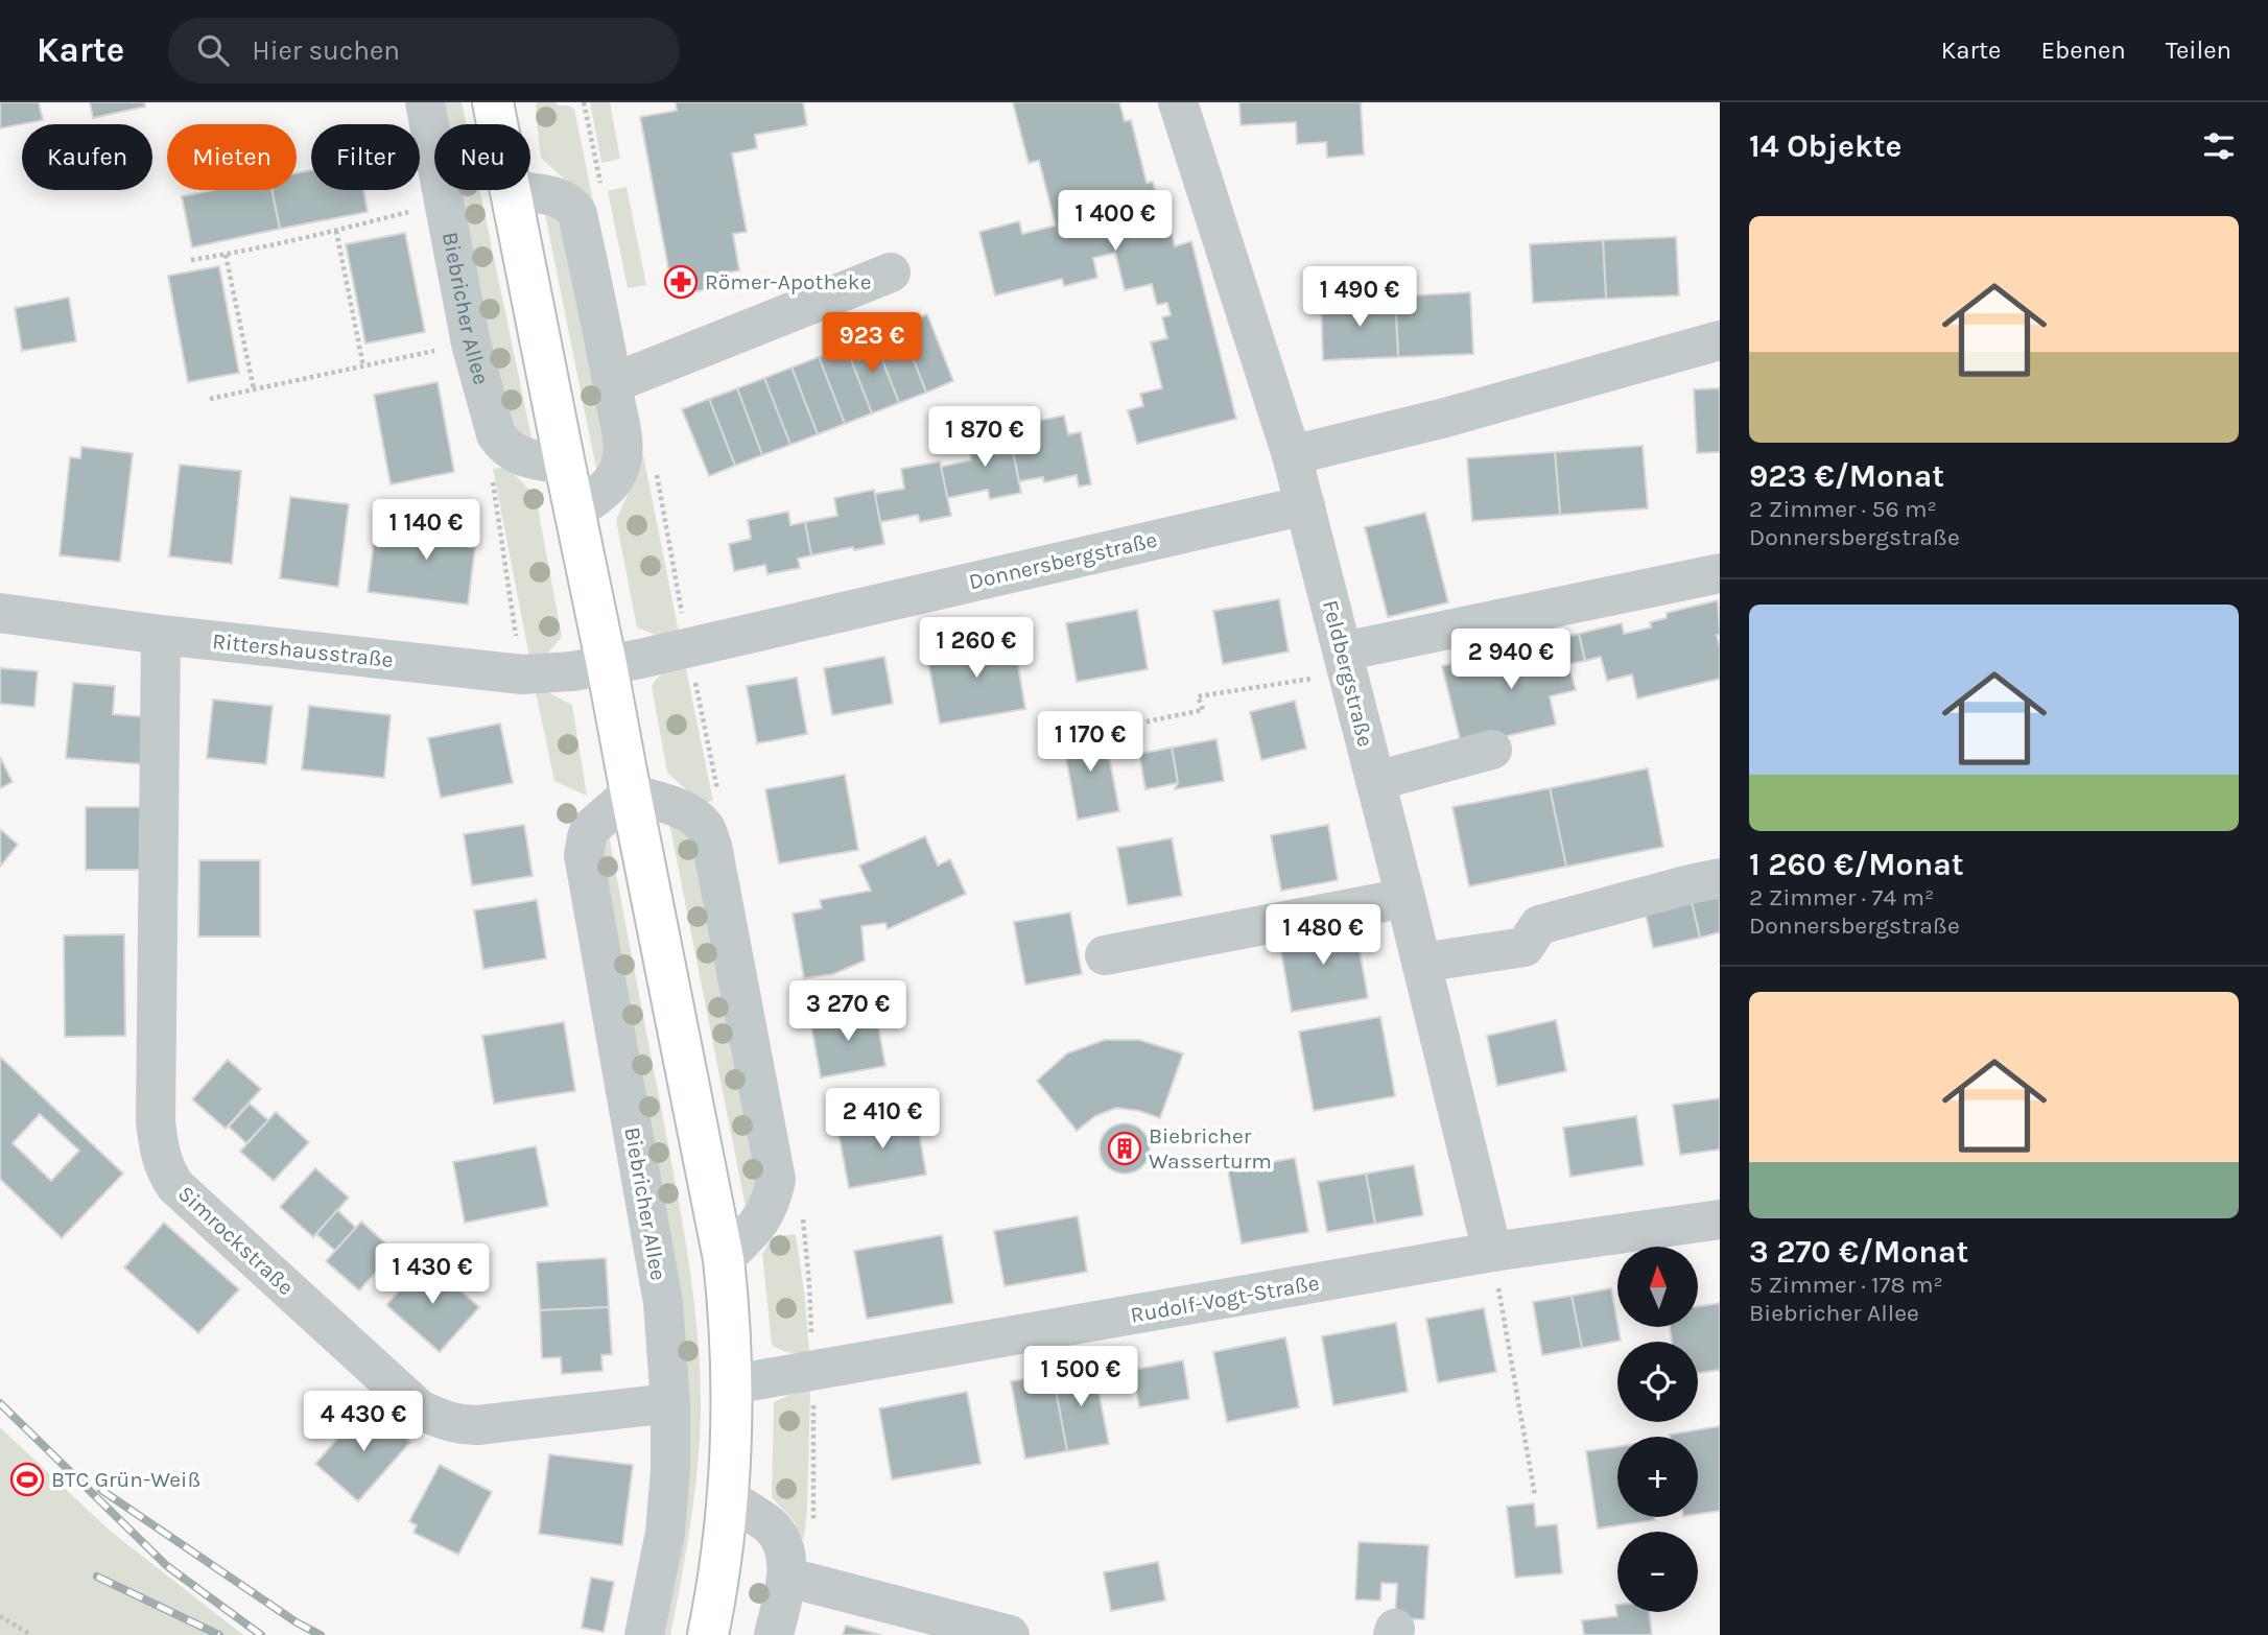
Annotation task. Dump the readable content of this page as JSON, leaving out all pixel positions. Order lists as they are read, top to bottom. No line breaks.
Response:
{"streets":{"street":["Biebricher Allee","Donnersbergstraße","Rittershausstraße","Feldbergstraße","Simrockstraße","Rudolf-Vogt-Straße"]},"crossings":[["Biebricher Allee","Simrockstraße"],["Donnersbergstraße","Rittershausstraße"],["Donnersbergstraße","Feldbergstraße"],["Rittershausstraße","Simrockstraße"],["Feldbergstraße","Rudolf-Vogt-Straße"]],"places":{"pharmacy":["Römer-Apotheke"],"building":["Biebricher Wasserturm"],"sports":["BTC Grün-Weiß"]},"north":"top","page":{"header":"Karte","search":"Hier suchen","nav":["Karte","Ebenen","Teilen"],"heading":"14 Objekte","chip":["Kaufen","Mieten","Filter","Neu"],"price":["1 400 €","1 490 €","923 €","1 870 €","1 140 €","1 260 €","2 940 €","1 170 €","1 480 €","3 270 €","2 410 €","1 430 €","1 500 €","4 430 €"],"list":[{"name":"923 €/Monat","note":"2 Zimmer · 56 m² · Donnersbergstraße"},{"name":"1 260 €/Monat","note":"2 Zimmer · 74 m² · Donnersbergstraße"},{"name":"3 270 €/Monat","note":"5 Zimmer · 178 m² · Biebricher Allee"}],"map_buttons":["+","−"]}}
